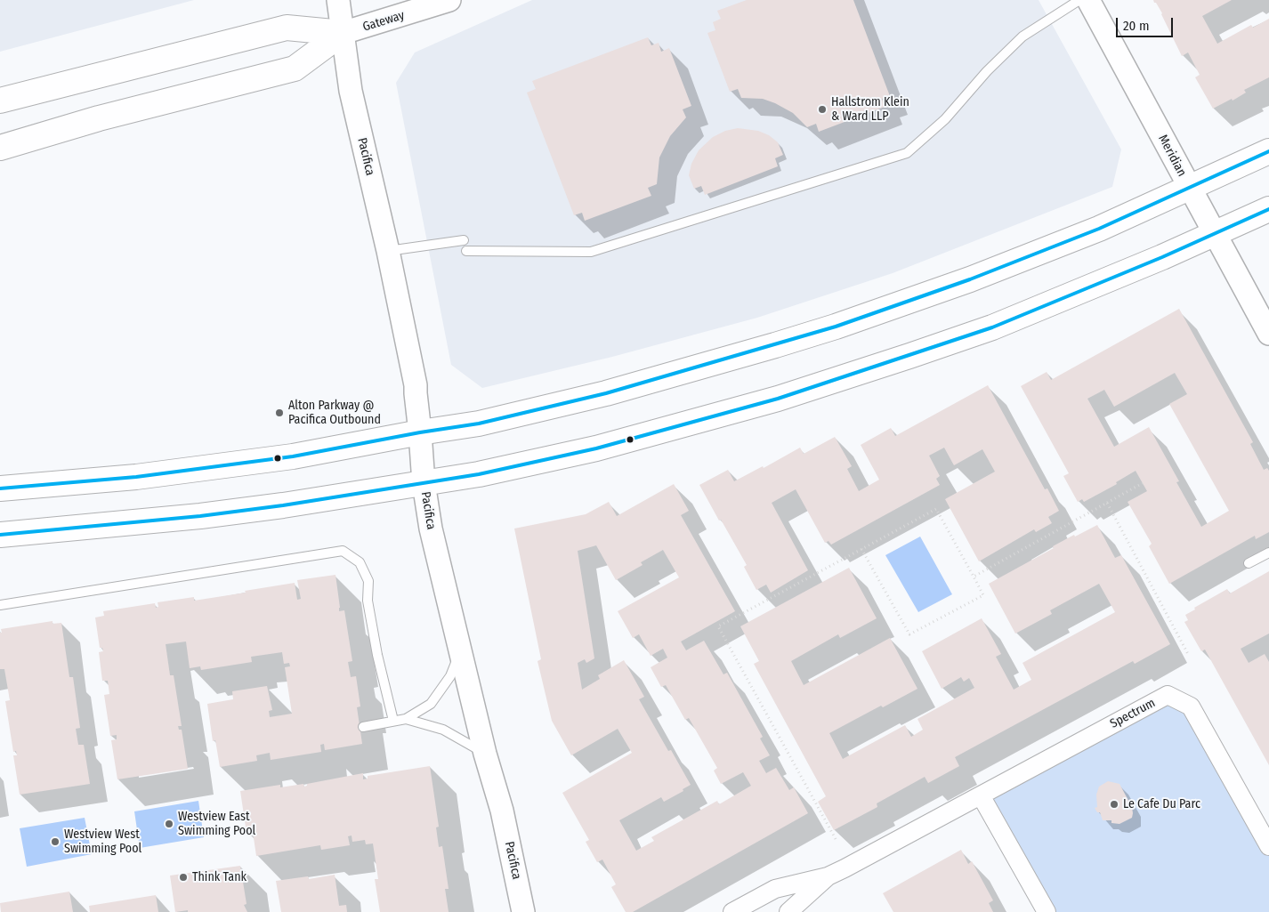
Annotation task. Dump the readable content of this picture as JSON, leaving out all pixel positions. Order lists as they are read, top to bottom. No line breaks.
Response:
{"streets":{"street":["Gateway","Meridian","Pacifica","Spectrum"]},"crossings":[["Gateway","Pacifica"]],"places":["Hallstrom Klein & Ward LLP","Alton Parkway @ Pacifica Outbound","Le Cafe Du Parc","Westview East Swimming Pool","Westview West Swimming Pool","Think Tank"],"scale_bar":"20 m"}
